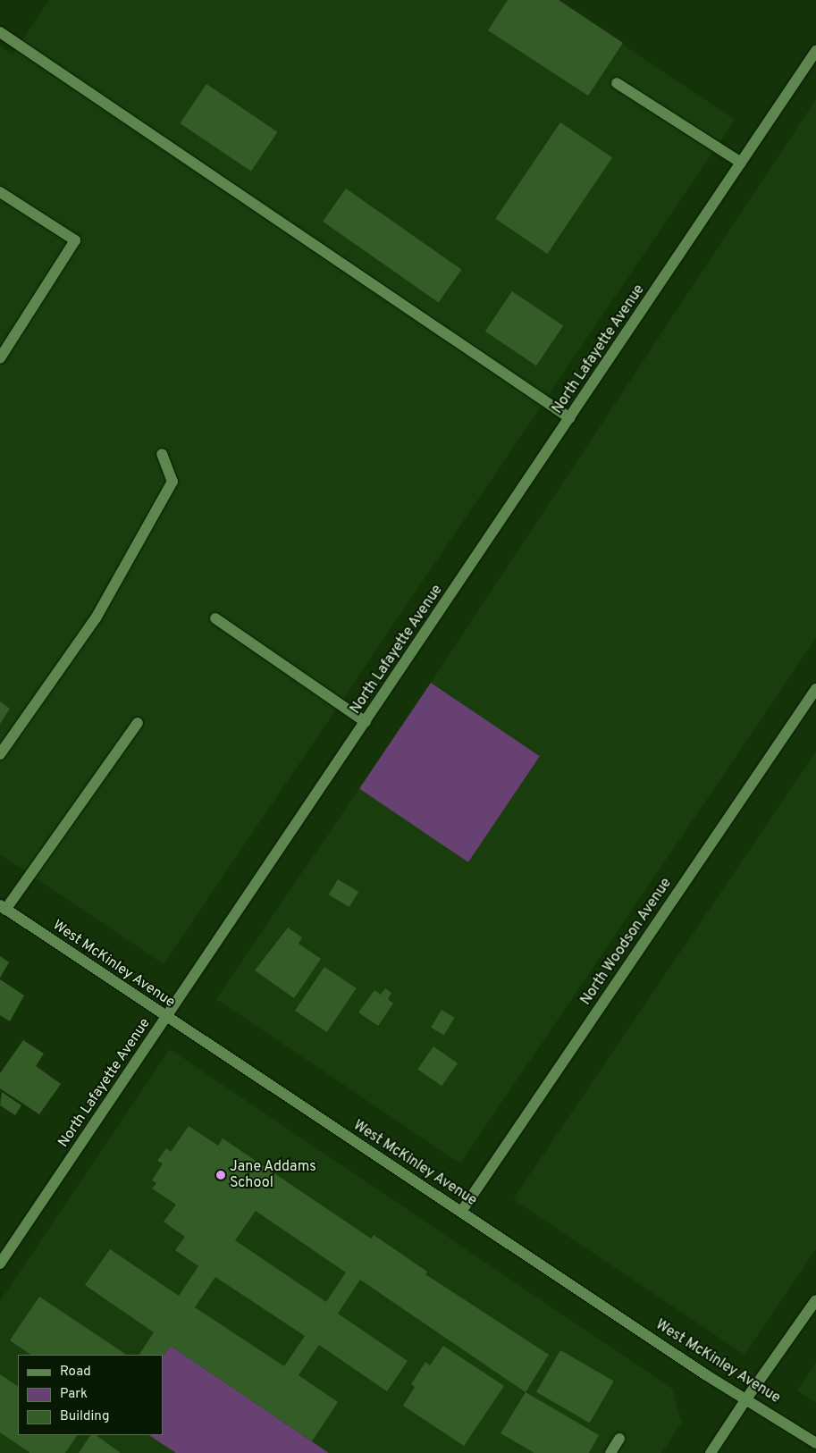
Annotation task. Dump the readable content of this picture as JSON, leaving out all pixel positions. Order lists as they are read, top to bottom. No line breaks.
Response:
{"streets":{"street":["North Lafayette Avenue","North Woodson Avenue","West McKinley Avenue"]},"crossings":[["North Lafayette Avenue","West McKinley Avenue"],["North Woodson Avenue","West McKinley Avenue"]],"places":["Jane Addams School"],"legend":["Road","Park","Building"]}
